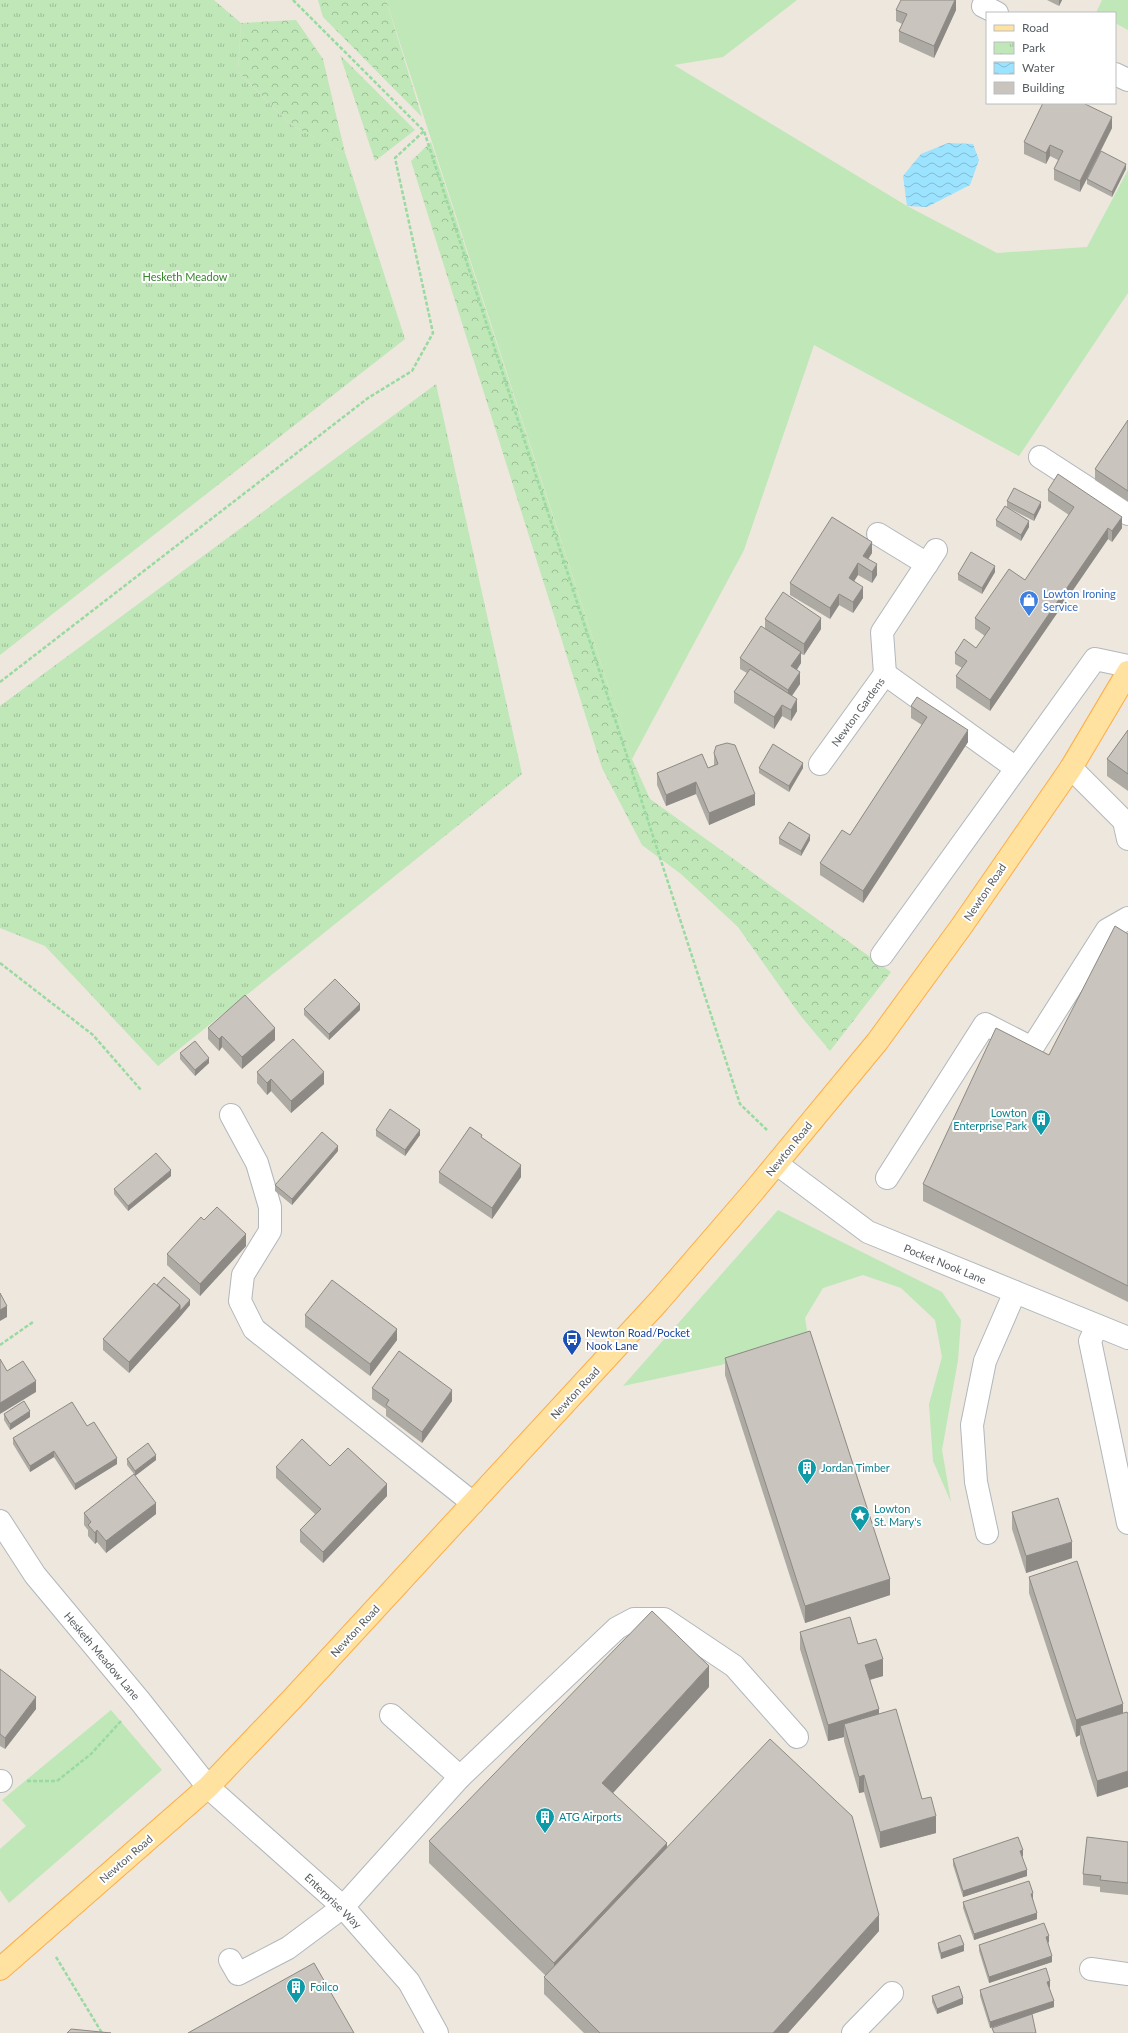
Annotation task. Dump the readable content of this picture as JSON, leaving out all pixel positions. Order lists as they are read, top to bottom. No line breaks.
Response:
{"streets":{"main road":["Newton Road"],"street":["Newton Gardens","Pocket Nook Lane","Hesketh Meadow Lane","Enterprise Way"]},"crossings":[["Newton Road","Pocket Nook Lane"],["Newton Road","Hesketh Meadow Lane"],["Newton Road","Enterprise Way"],["Hesketh Meadow Lane","Enterprise Way"]],"parks":["Hesketh Meadow"],"places":{"shop":["Lowton Ironing Service"],"building":["Lowton Enterprise Park","Jordan Timber","ATG Airports","Foilco"],"bus stop":["Newton Road/Pocket Nook Lane"],"place":["Lowton St. Mary's"]},"legend":["Road","Park","Water","Building"]}
